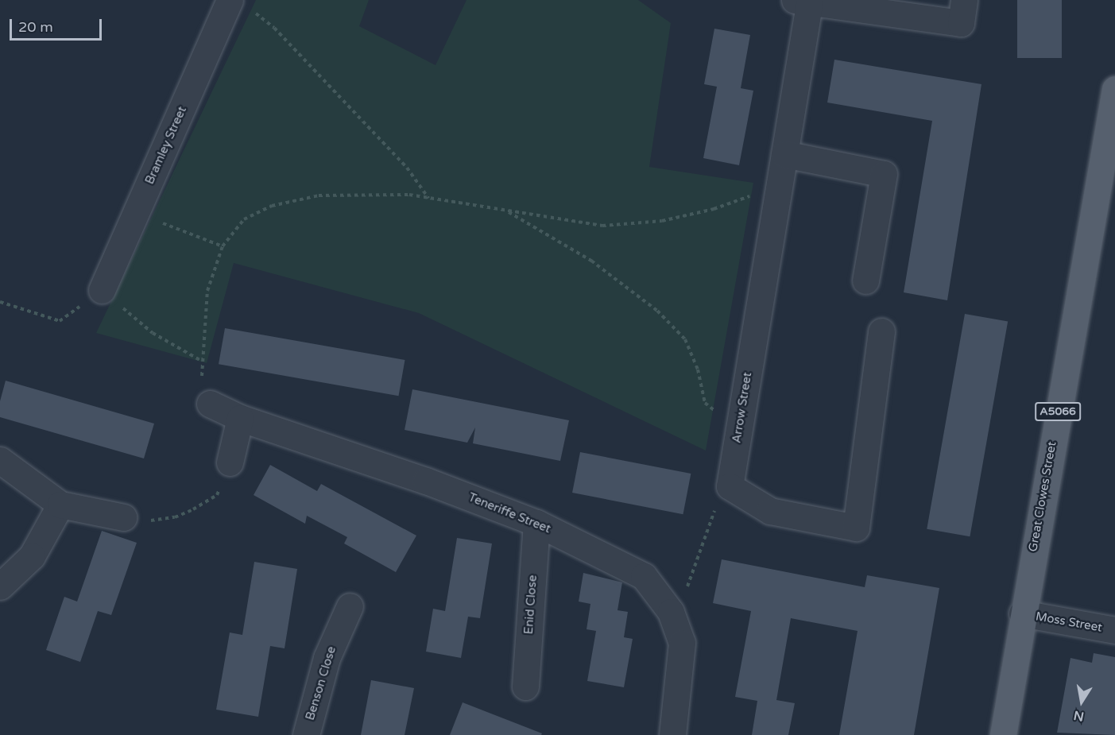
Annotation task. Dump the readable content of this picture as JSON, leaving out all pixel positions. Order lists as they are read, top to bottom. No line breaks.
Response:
{"streets":{"main road":["A5066","Great Clowes Street"],"street":["Bramley Street","Arrow Street","Teneriffe Street","Enid Close","Moss Street","Benson Close"]},"crossings":[["Great Clowes Street","Moss Street"],["Teneriffe Street","Enid Close"]],"scale_bar":"20 m","north":"bottom"}
